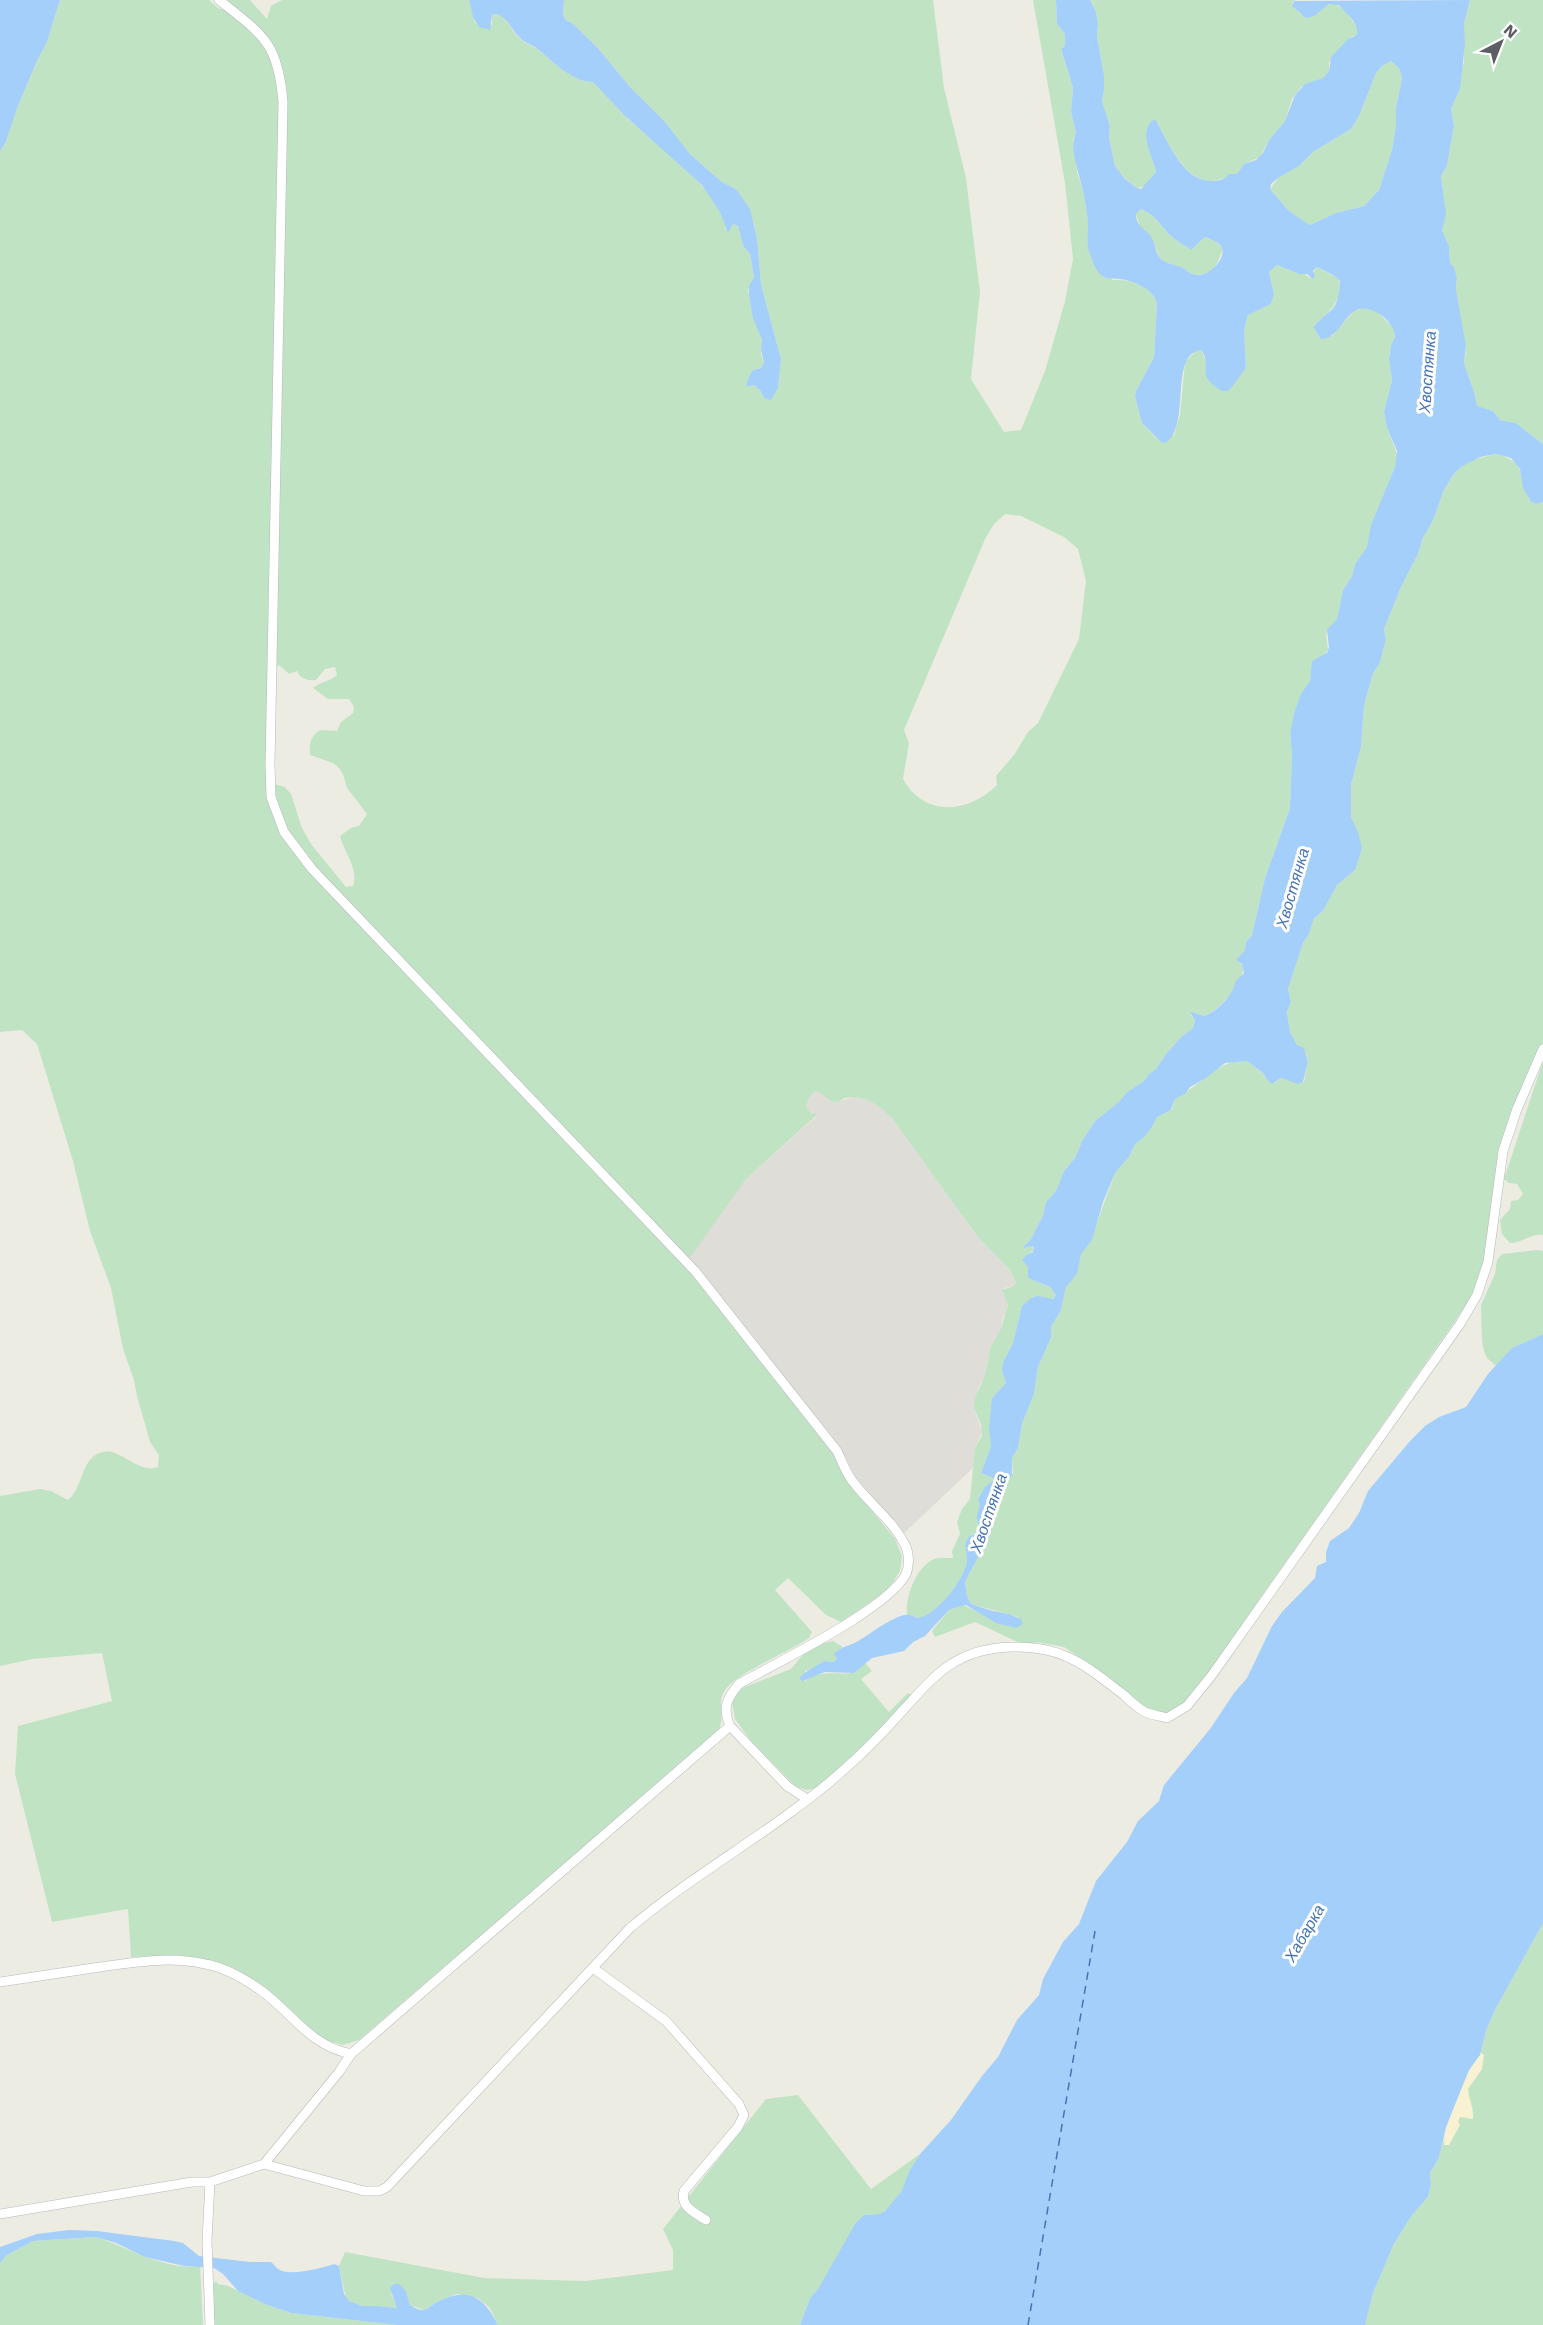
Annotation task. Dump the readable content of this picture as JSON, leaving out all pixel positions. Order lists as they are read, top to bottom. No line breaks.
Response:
{"water":["Хвостянка","Хабарка"],"north":"top right"}
